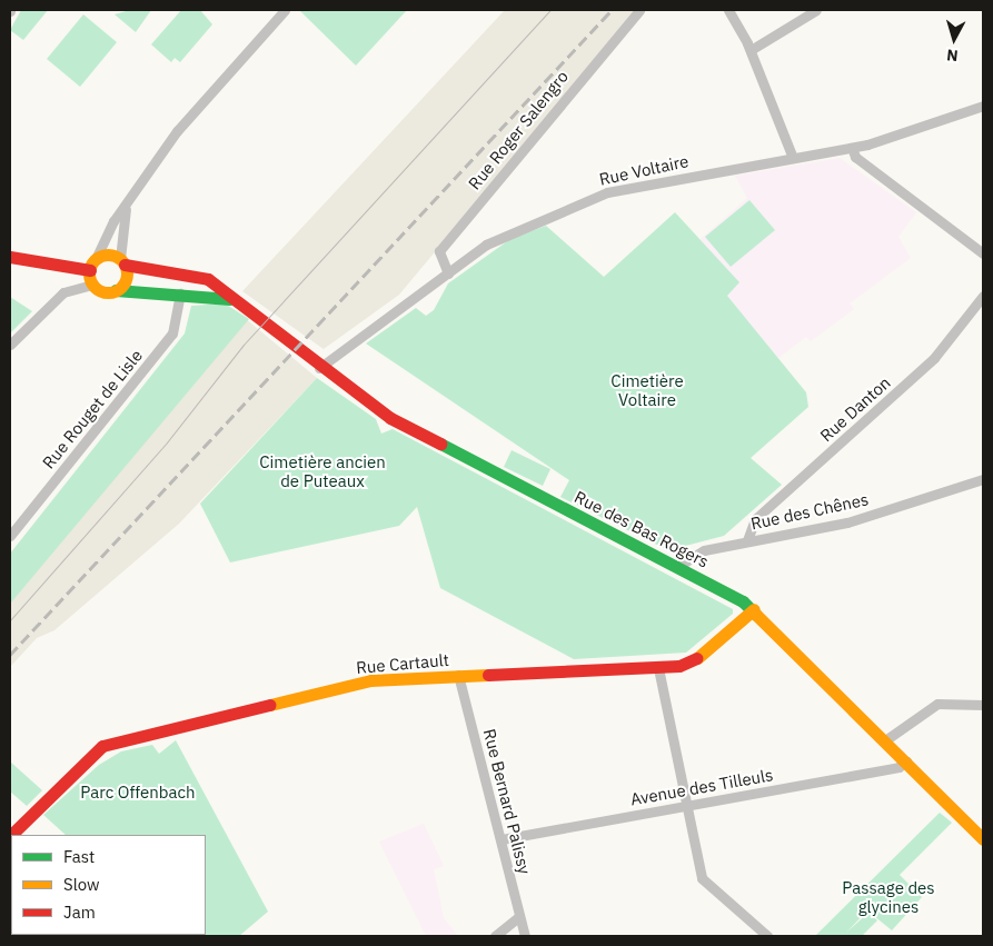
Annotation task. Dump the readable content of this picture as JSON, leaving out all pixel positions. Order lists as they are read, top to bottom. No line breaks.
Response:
{"streets":{"street":["Rue Roger Salengro","Rue Voltaire","Rue Rouget de Lisle","Rue Danton","Rue des Chênes","Rue des Bas Rogers","Rue Cartault","Avenue des Tilleuls","Rue Bernard Palissy"]},"crossings":[["Rue Roger Salengro","Rue Voltaire"],["Rue Voltaire","Rue des Bas Rogers"],["Rue Rouget de Lisle","Rue des Bas Rogers"],["Rue Danton","Rue des Chênes"],["Rue des Chênes","Rue des Bas Rogers"],["Rue des Bas Rogers","Rue Cartault"],["Rue des Bas Rogers","Avenue des Tilleuls"],["Rue Cartault","Rue Bernard Palissy"],["Avenue des Tilleuls","Rue Bernard Palissy"]],"parks":["Cimetière Voltaire","Cimetière ancien de Puteaux","Parc Offenbach","Passage des glycines"],"legend":["Fast","Slow","Jam"],"north":"bottom"}
